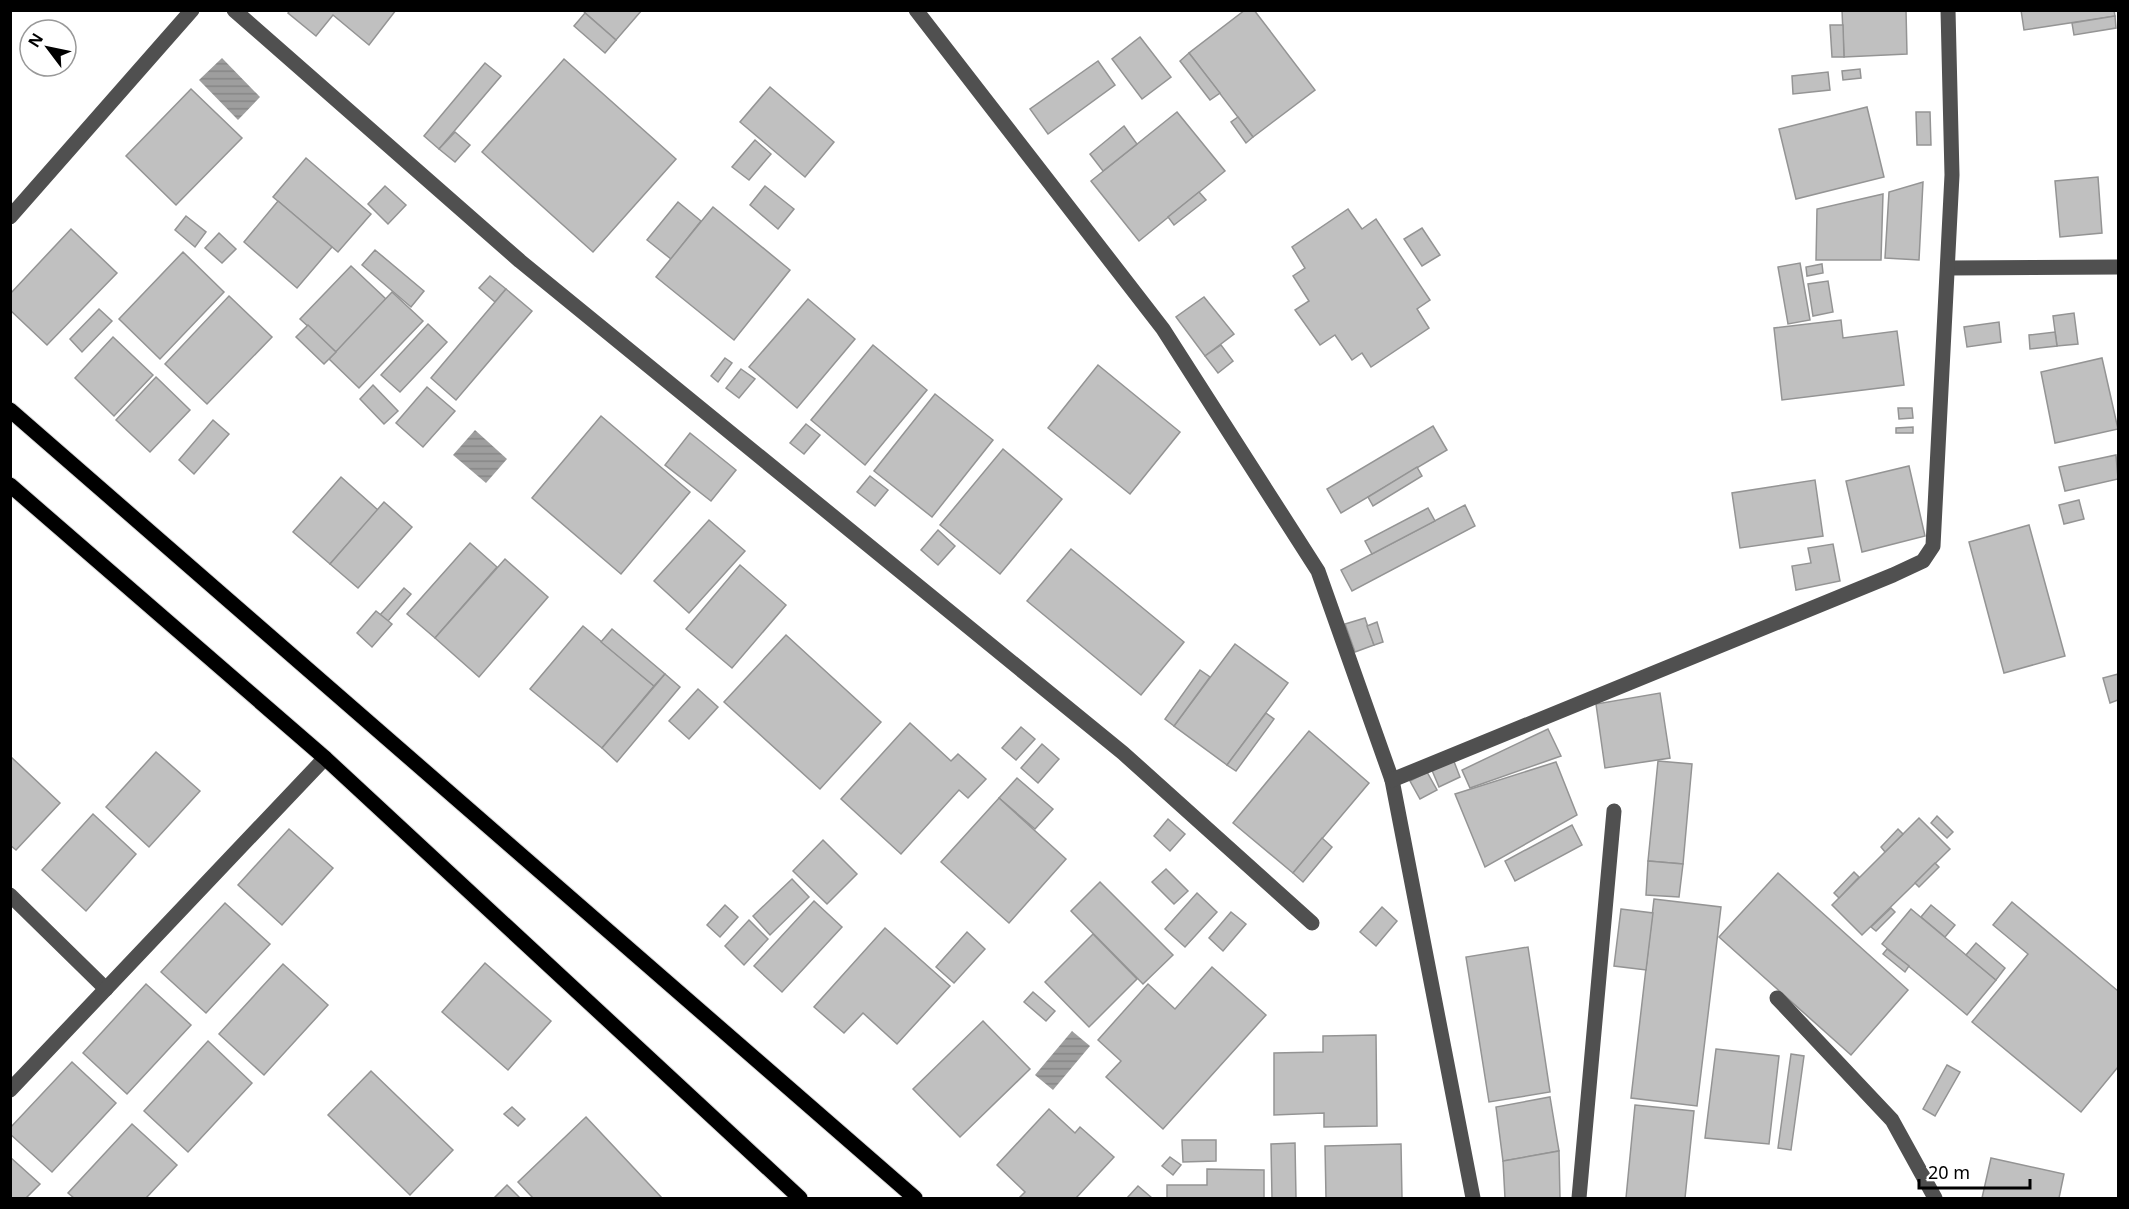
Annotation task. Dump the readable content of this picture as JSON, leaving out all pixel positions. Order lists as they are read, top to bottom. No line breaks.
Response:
{"scale_bar":"20 m","north":"top left"}
